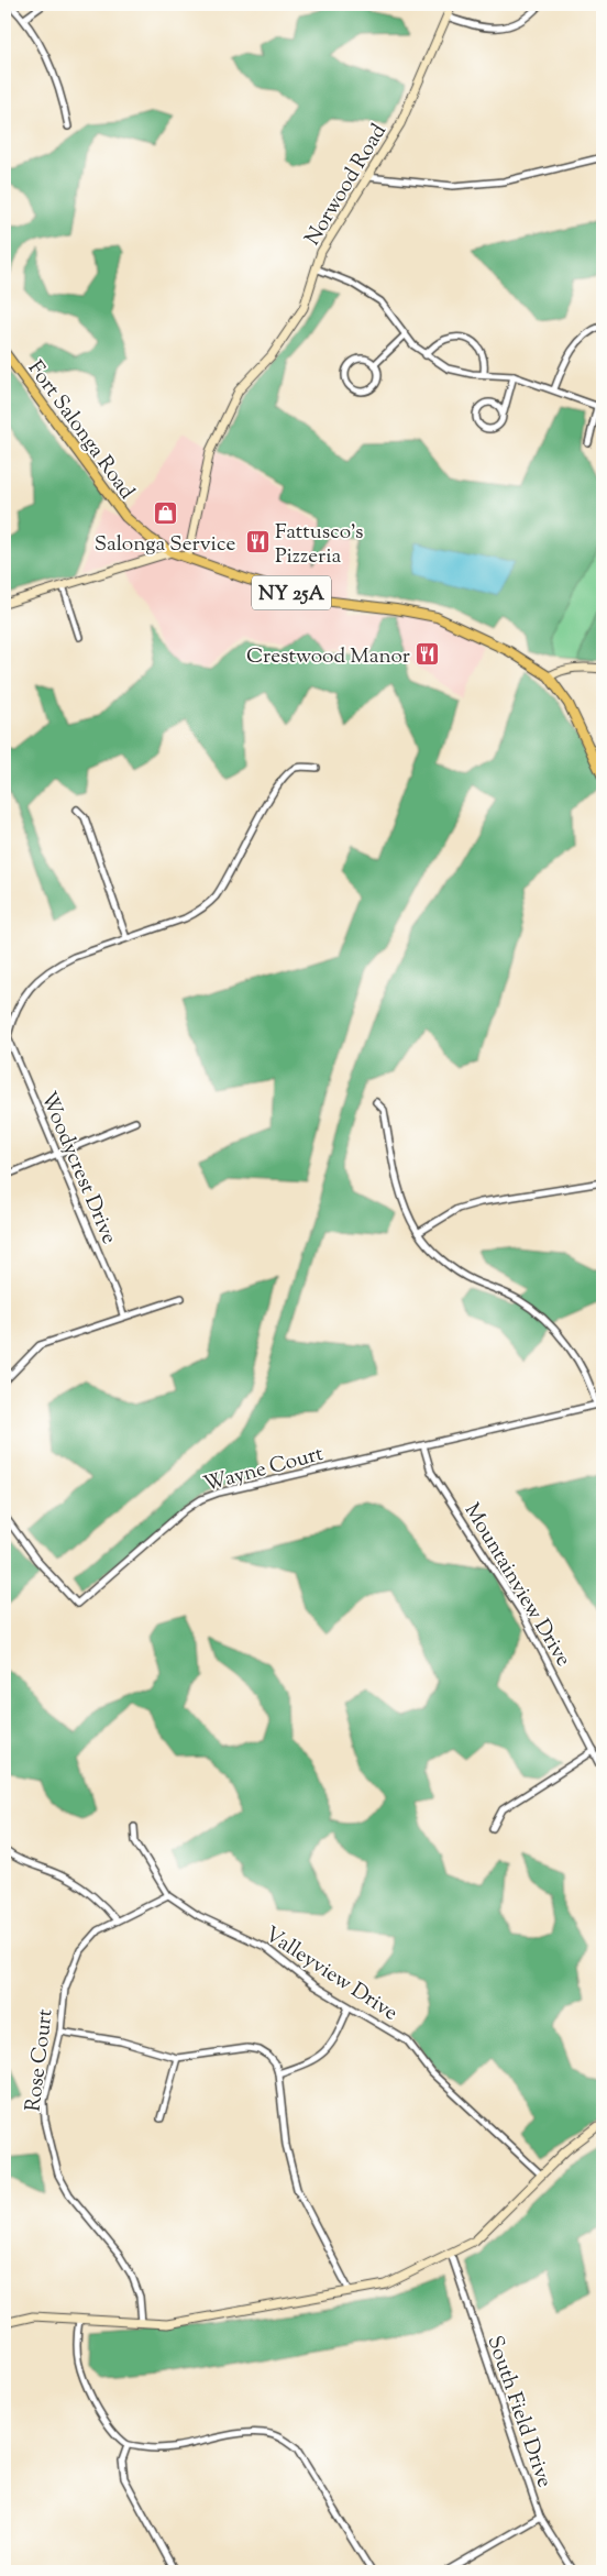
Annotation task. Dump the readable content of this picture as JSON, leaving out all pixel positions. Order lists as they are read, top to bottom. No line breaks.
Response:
{"streets":{"main road":["Fort Salonga Road","NY 25A"],"street":["Norwood Road","Woodycrest Drive","Wayne Court","Mountainview Drive","Valleyview Drive","Rose Court","South Field Drive"]},"crossings":[["Norwood Road","Fort Salonga Road"],["Wayne Court","Mountainview Drive"],["Valleyview Drive","Rose Court"]],"places":{"shop":["Salonga Service"],"restaurant":["Fattusco's Pizzeria","Crestwood Manor"]}}
